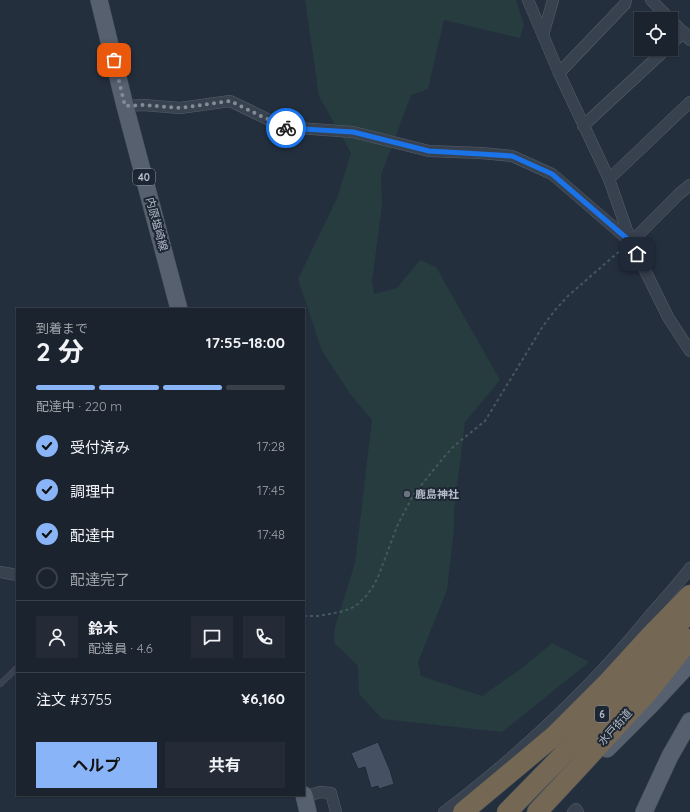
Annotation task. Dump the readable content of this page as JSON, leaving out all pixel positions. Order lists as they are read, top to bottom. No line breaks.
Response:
{"streets":{"highway":["6","水戸街道"],"main road":["40","内原塩崎線"]},"places":["鹿島神社"],"page":{"heading":["2 分","到着まで","17:55–18:00"],"panel":["鈴木","配達員 · 4.6","注文 #3755","¥6,160"],"bar":"配達中 · 220 m","list":[["受付済み","17:28"],["調理中","17:45"],["配達中","17:48"],"配達完了"],"buttons":["ヘルプ","共有"]}}
